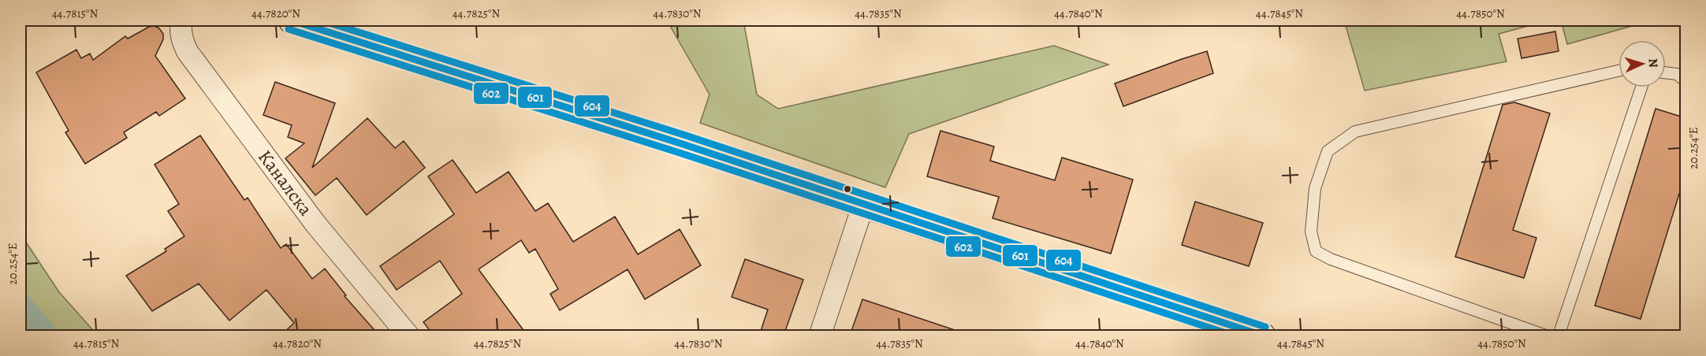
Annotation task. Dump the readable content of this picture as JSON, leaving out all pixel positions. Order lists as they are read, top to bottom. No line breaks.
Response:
{"streets":{"street":["Каналска"]},"lines":["transit line 601","transit line 604","transit line 602"],"north":"right","coordinates":["44.7815°N","44.7820°N","44.7825°N","44.7830°N","44.7835°N","44.7840°N","44.7845°N","44.7850°N","20.254°E"]}
